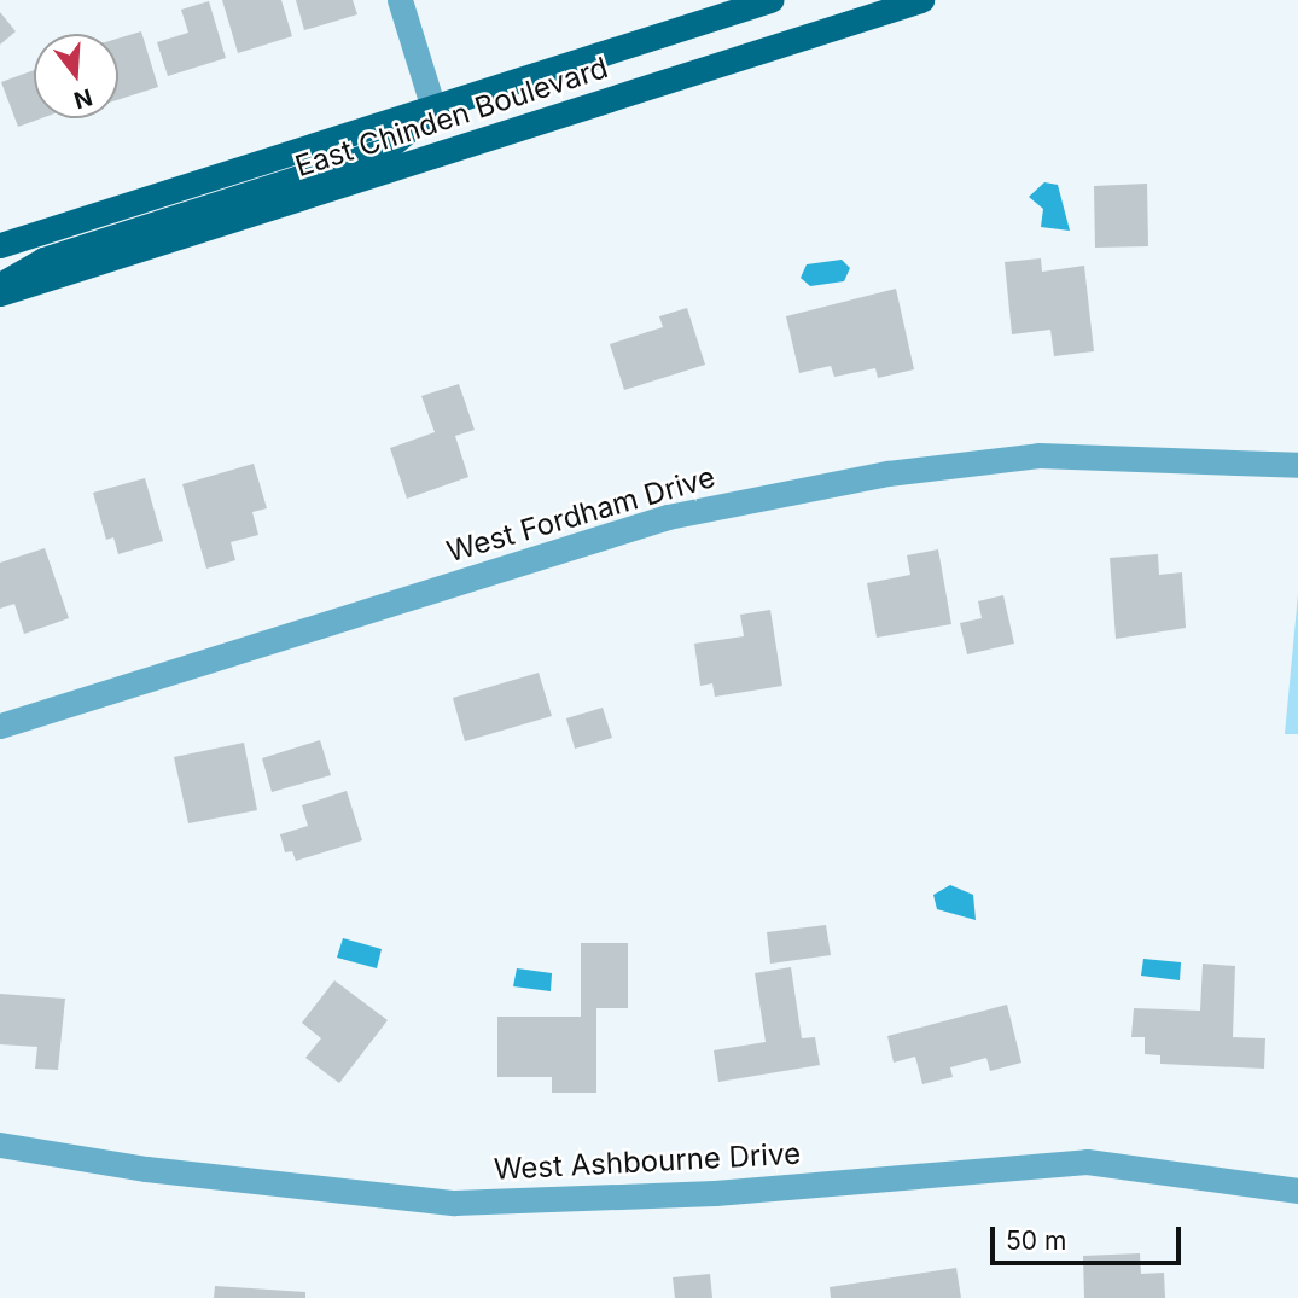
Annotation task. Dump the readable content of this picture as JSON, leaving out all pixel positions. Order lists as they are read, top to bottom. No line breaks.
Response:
{"streets":{"main road":["East Chinden Boulevard"],"street":["West Fordham Drive","West Ashbourne Drive"]},"scale_bar":"50 m","north":"bottom"}
